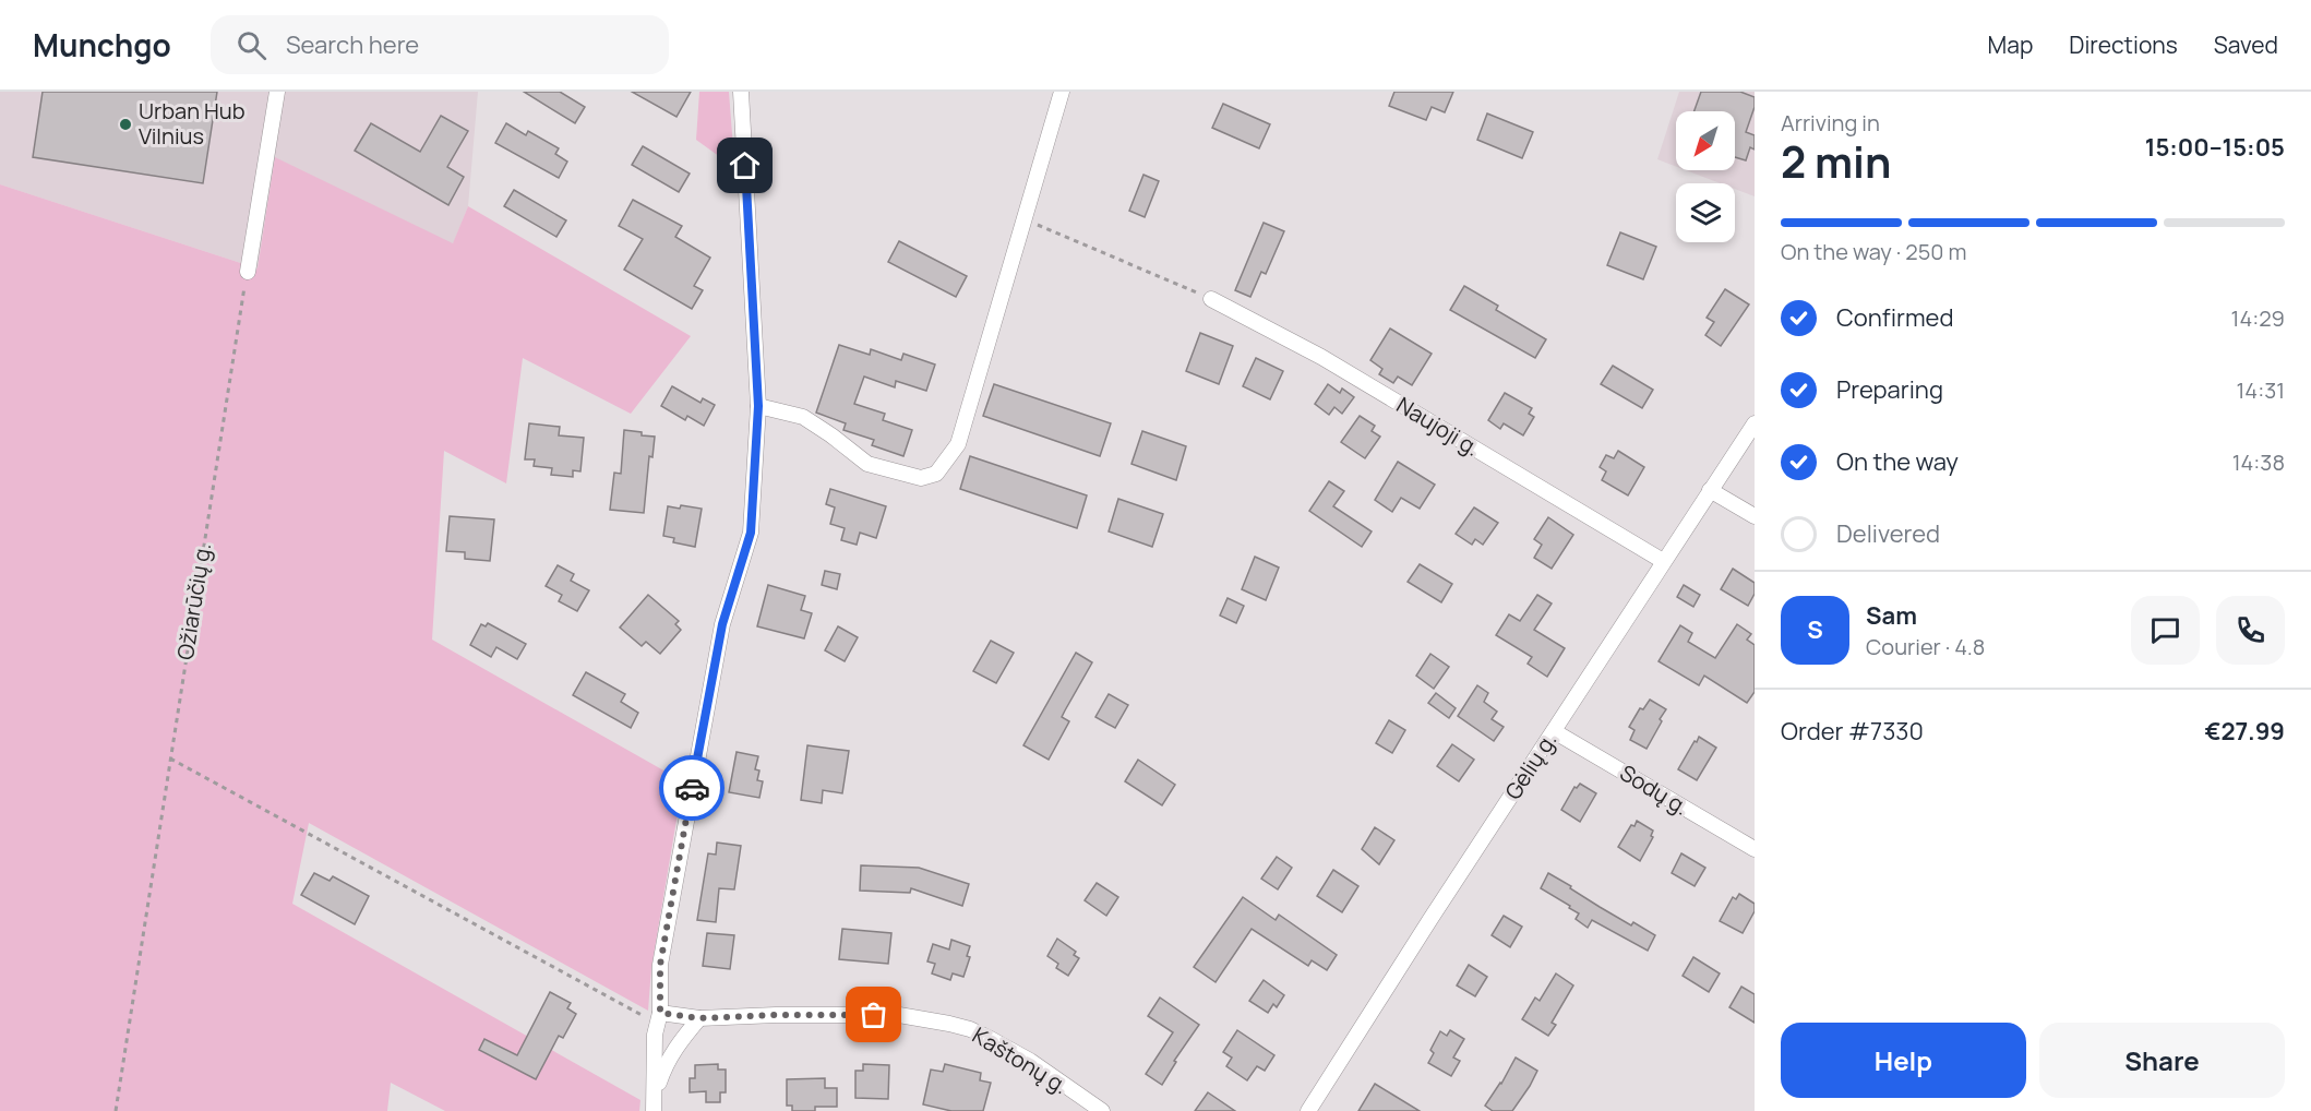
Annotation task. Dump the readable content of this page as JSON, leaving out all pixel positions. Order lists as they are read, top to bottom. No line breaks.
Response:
{"streets":{"street":["Naujoji g.","Gėlių g.","Sodų g.","Kaštonų g."],"path":["Ožiarūčių g."]},"crossings":[["Naujoji g.","Gėlių g."],["Gėlių g.","Sodų g."]],"places":["Urban Hub Vilnius"],"north":"bottom left","page":{"header":"Munchgo","search":"Search here","nav":["Map","Directions","Saved"],"heading":["2 min","Arriving in","15:00–15:05"],"panel":["Sam","Courier · 4.8","Order #7330","€27.99"],"bar":"On the way · 250 m","list":[["Confirmed","14:29"],["Preparing","14:31"],["On the way","14:38"],"Delivered"],"round":"S","buttons":["Help","Share"]}}
